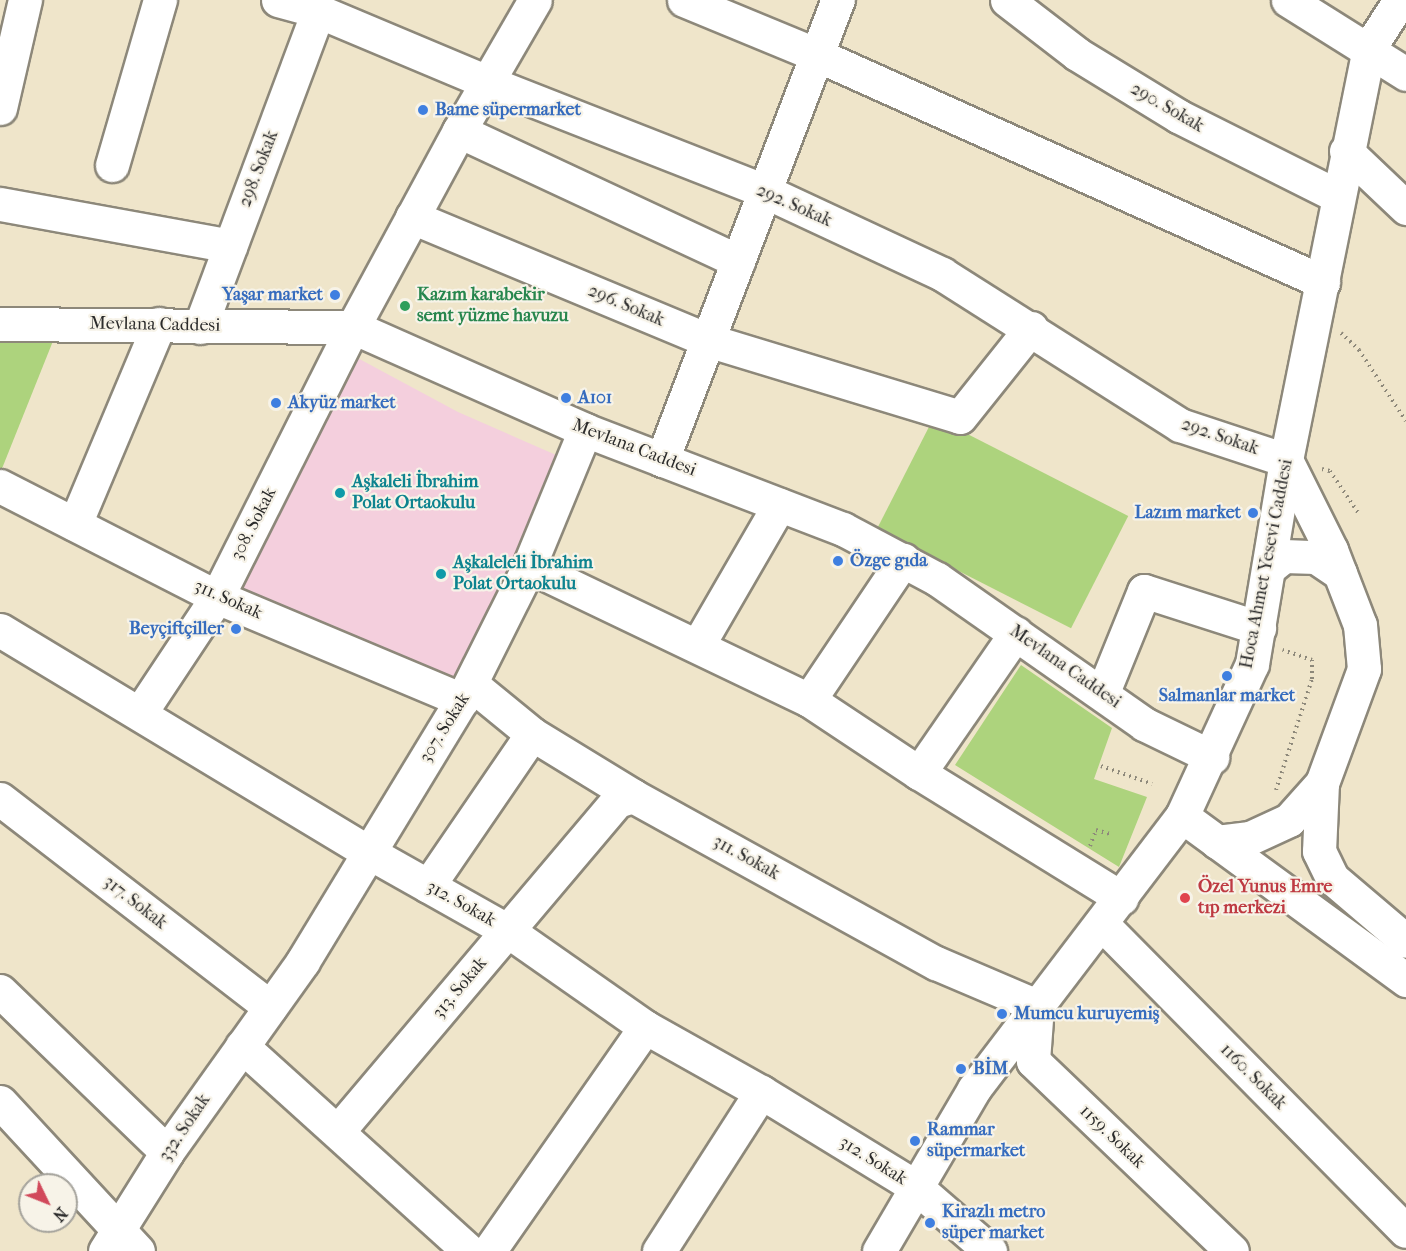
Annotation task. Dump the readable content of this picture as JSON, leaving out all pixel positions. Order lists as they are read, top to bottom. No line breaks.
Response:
{"streets":{"street":["290. Sokak","298. Sokak","292. Sokak","296. Sokak","Mevlana Caddesi","308. Sokak","Hoca Ahmet Yesevi Caddesi","311. Sokak","307. Sokak","317. Sokak","312. Sokak","313. Sokak","1160. Sokak","332. Sokak","1159. Sokak"]},"crossings":[["290. Sokak","Hoca Ahmet Yesevi Caddesi"],["298. Sokak","292. Sokak"],["298. Sokak","Mevlana Caddesi"],["292. Sokak","296. Sokak"],["292. Sokak","308. Sokak"],["292. Sokak","Hoca Ahmet Yesevi Caddesi"],["296. Sokak","308. Sokak"],["Mevlana Caddesi","308. Sokak"],["Mevlana Caddesi","Hoca Ahmet Yesevi Caddesi"],["Mevlana Caddesi","307. Sokak"],["308. Sokak","311. Sokak"],["308. Sokak","312. Sokak"],["Hoca Ahmet Yesevi Caddesi","311. Sokak"],["Hoca Ahmet Yesevi Caddesi","312. Sokak"],["Hoca Ahmet Yesevi Caddesi","1160. Sokak"],["Hoca Ahmet Yesevi Caddesi","1159. Sokak"],["311. Sokak","307. Sokak"],["311. Sokak","313. Sokak"],["311. Sokak","1159. Sokak"],["307. Sokak","317. Sokak"],["307. Sokak","312. Sokak"],["307. Sokak","332. Sokak"],["317. Sokak","332. Sokak"],["312. Sokak","313. Sokak"]],"places":["Bame süpermarket","Yaşar market","Kazım karabekir semt yüzme havuzu","A101","Akyüz market","Aşkaleli İbrahim Polat Ortaokulu","Lazım market","Özge gıda","Aşkaleleli İbrahim Polat Ortaokulu","Beyçiftçiller","Salmanlar market","Özel Yunus Emre tıp merkezi","Mumcu kuruyemiş","BİM","Rammar süpermarket","Kirazlı metro süper market"],"north":"bottom right"}
